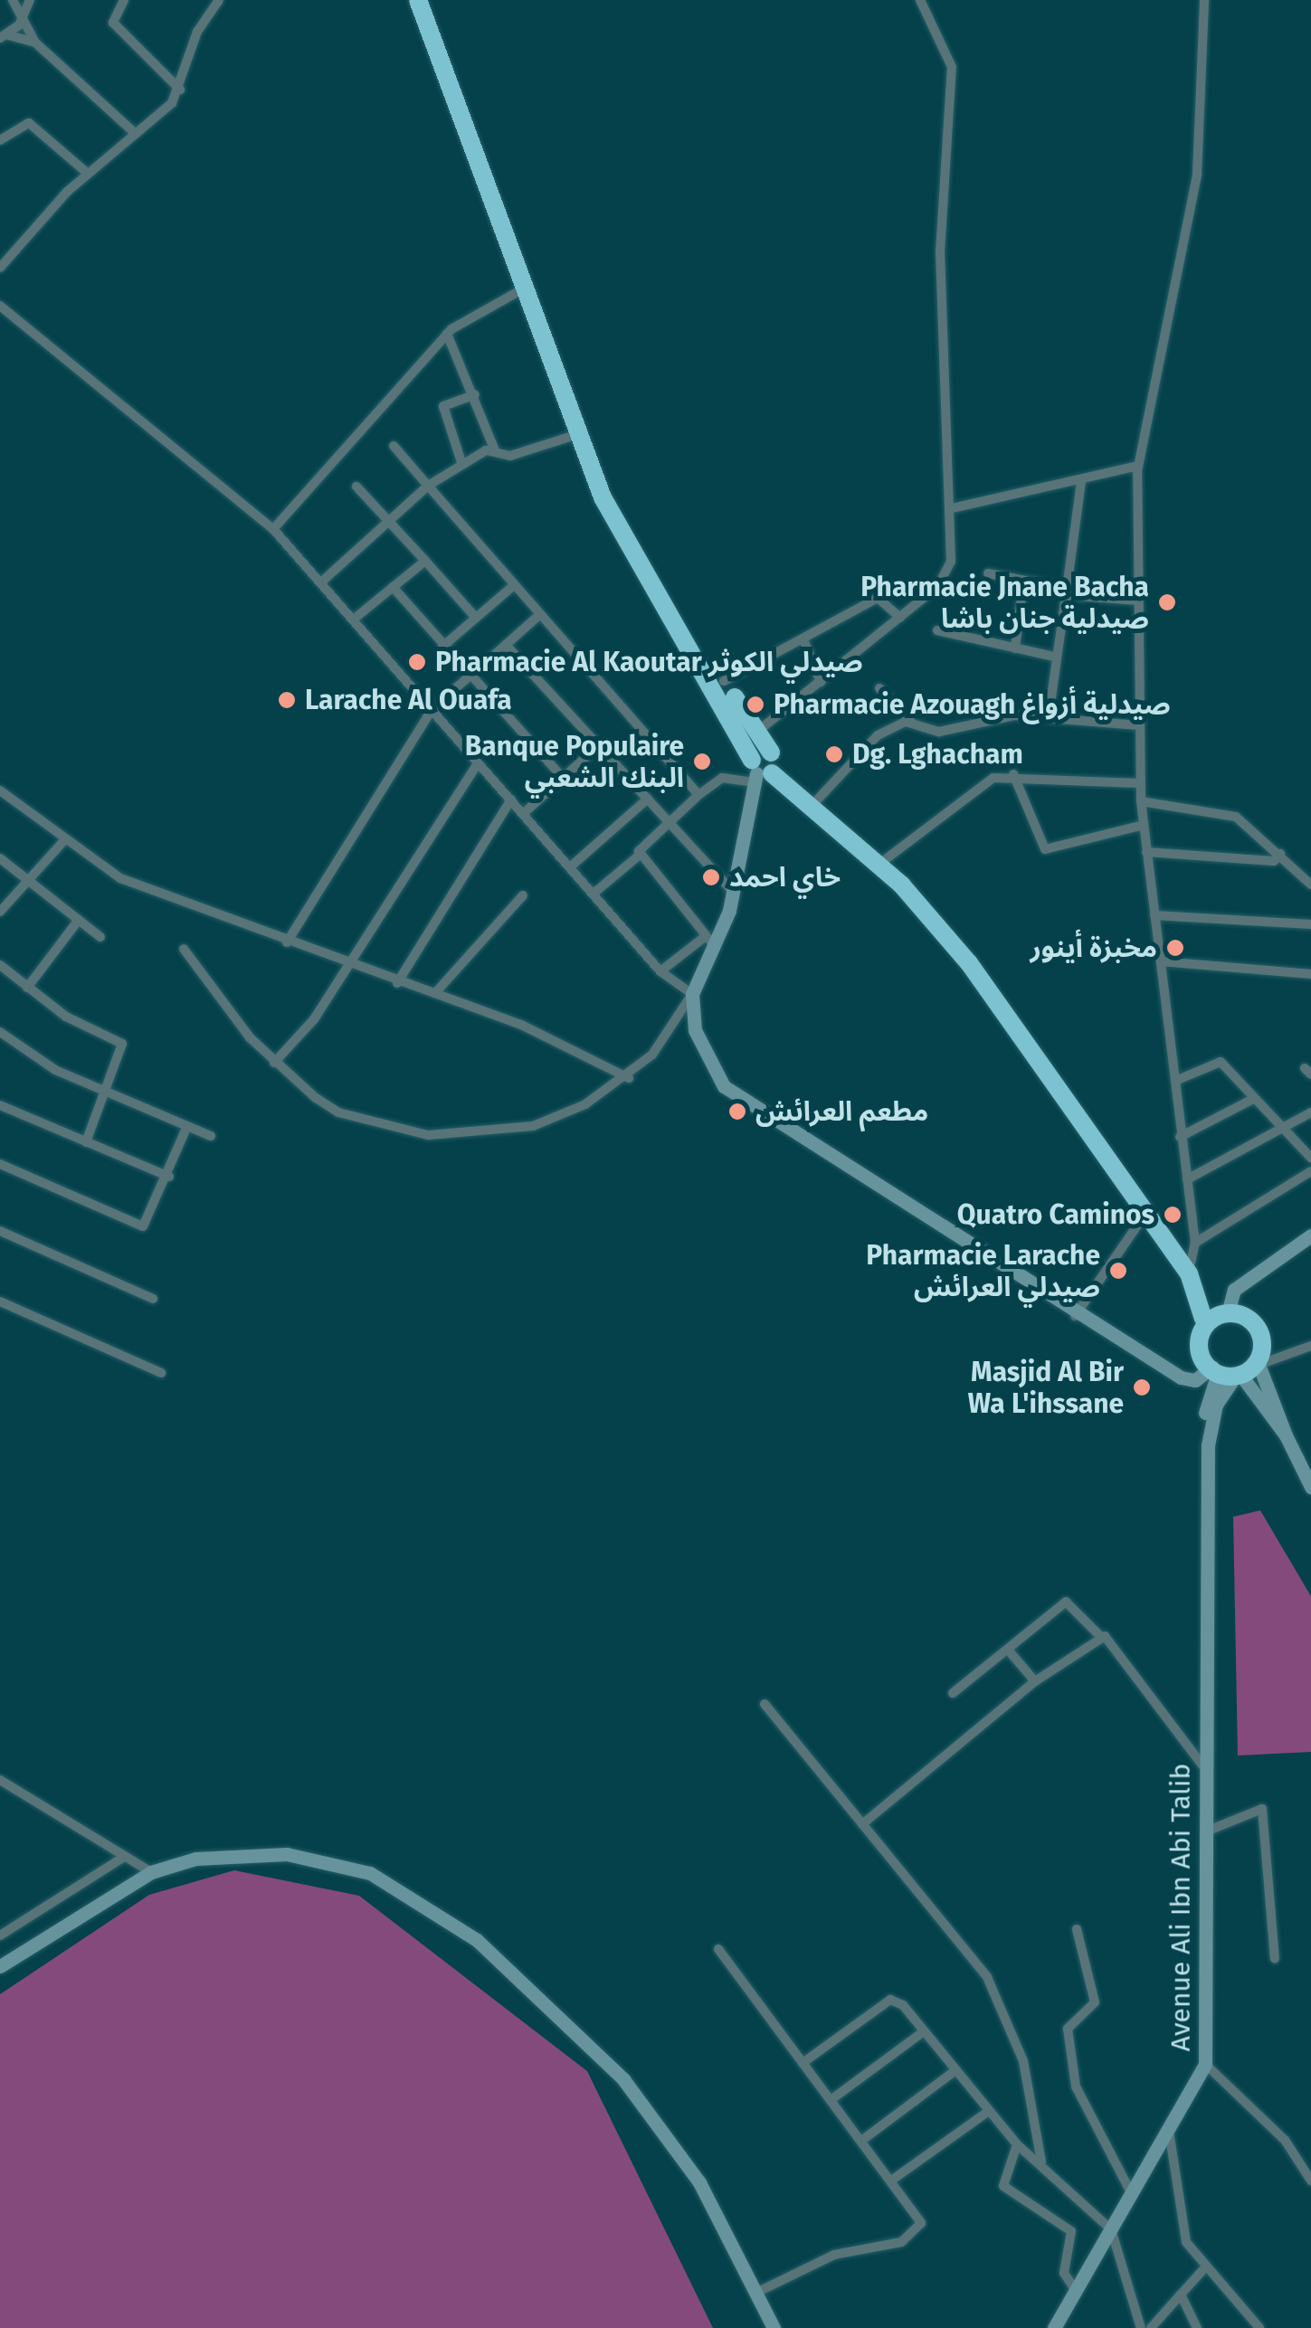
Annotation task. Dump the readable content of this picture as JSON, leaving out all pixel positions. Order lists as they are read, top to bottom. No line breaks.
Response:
{"streets":{"main road":["Avenue Ali Ibn Abi Talib"]},"places":["Pharmacie Jnane Bacha صيدلية جنان باشا","Pharmacie Al Kaoutar صيدلي الكوثر","Larache Al Ouafa","Pharmacie Azouagh صيدلية أزواغ","Dg. Lghacham","Banque Populaire البنك الشعبي","خاي احمد","مخبزة أينور","مطعم العرائش","Quatro Caminos","Pharmacie Larache صيدلي العرائش","Masjid Al Bir Wa L'ihssane"]}
